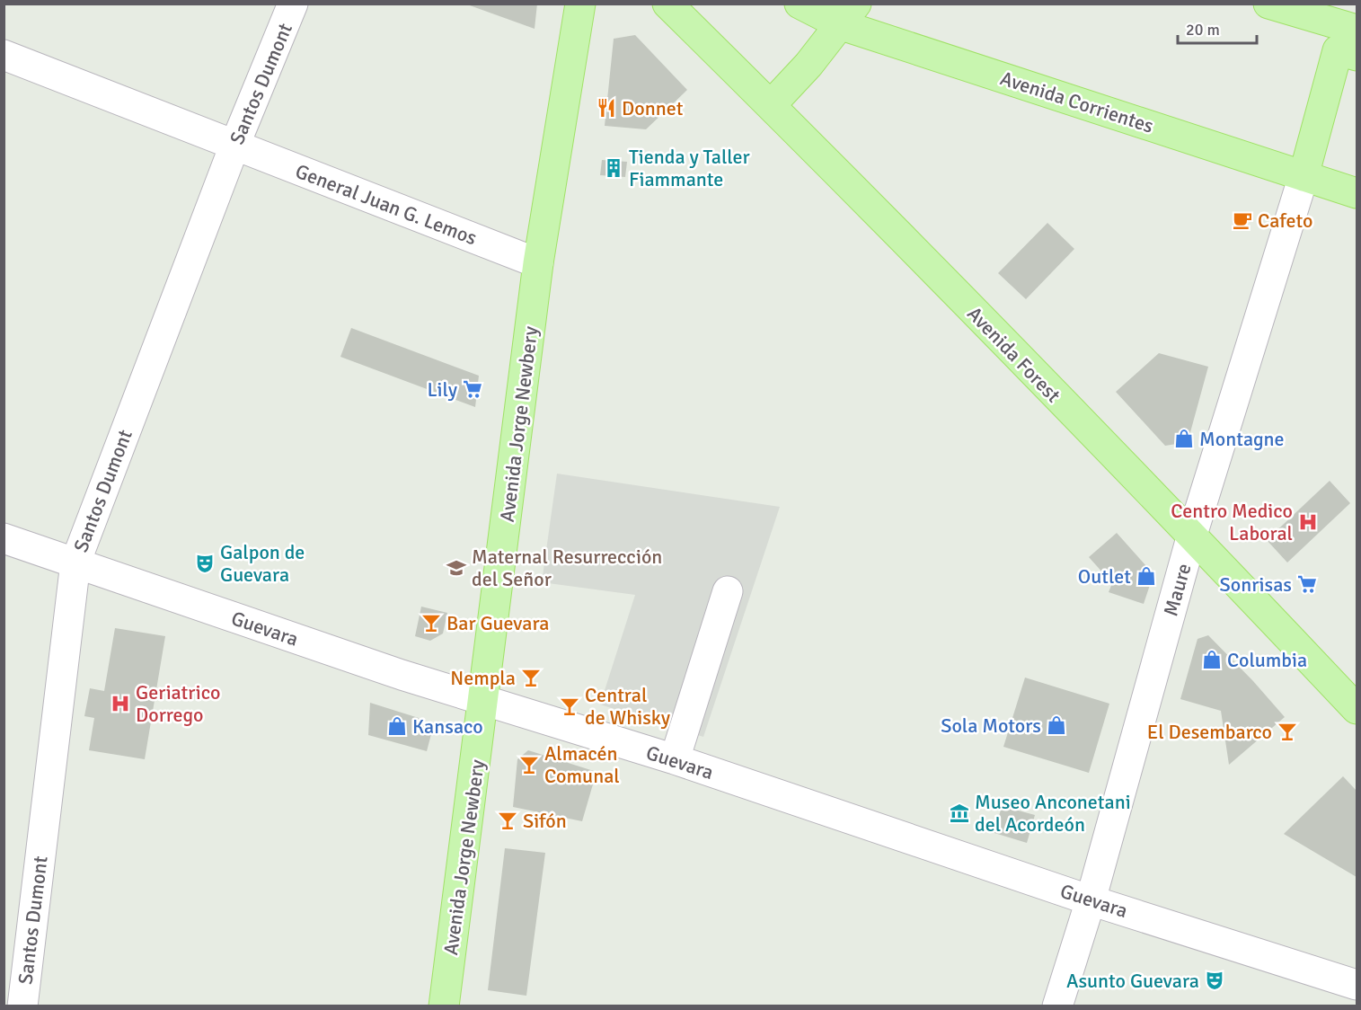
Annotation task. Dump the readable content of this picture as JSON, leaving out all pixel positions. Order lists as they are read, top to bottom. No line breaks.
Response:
{"streets":{"main road":["Avenida Corrientes","Avenida Forest","Avenida Jorge Newbery"],"street":["Santos Dumont","General Juan G. Lemos","Maure","Guevara"]},"crossings":[["Santos Dumont","General Juan G. Lemos"],["Santos Dumont","Guevara"],["Avenida Corrientes","Maure"],["General Juan G. Lemos","Avenida Jorge Newbery"],["Avenida Forest","Maure"],["Avenida Jorge Newbery","Guevara"],["Maure","Guevara"]],"places":{"restaurant":["Donnet"],"building":["Tienda y Taller Fiammante"],"cafe":["Cafeto"],"supermarket":["Lily","Sonrisas"],"shop":["Montagne","Outlet","Columbia","Sola Motors","Kansaco"],"hospital":["Centro Medico Laboral","Geriatrico Dorrego"],"theatre":["Galpon de Guevara","Asunto Guevara"],"school or university":["Maternal Resurrección del Señor"],"bar":["Bar Guevara","Nempla","Central de Whisky","El Desembarco","Almacén Comunal","Sifón"],"museum":["Museo Anconetani del Acordeón"]},"scale_bar":"20 m"}
